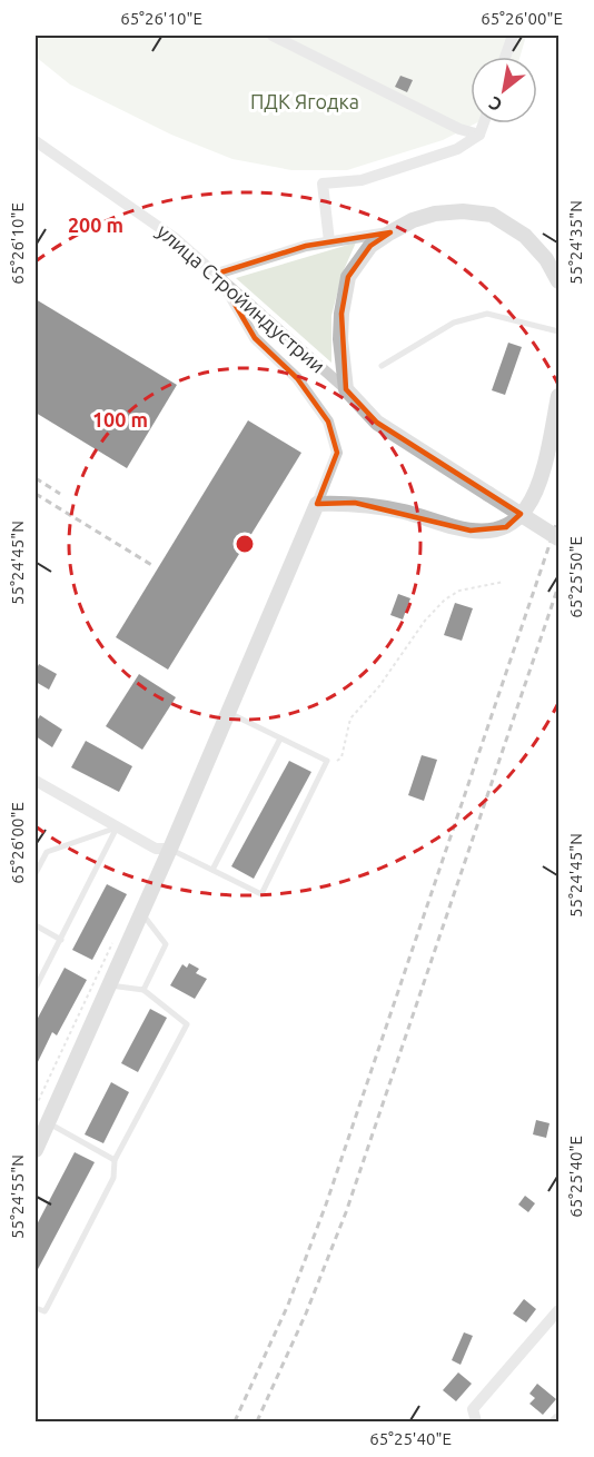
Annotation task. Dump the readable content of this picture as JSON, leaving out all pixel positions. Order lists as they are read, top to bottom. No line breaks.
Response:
{"streets":{"street":["улица Стройиндустрии"]},"parks":["ПДК Ягодка"],"north":"bottom left","coordinates":["65°26'10\"E","65°26'00\"E","55°24'35\"N","55°24'45\"N","65°25'50\"E","65°25'40\"E","55°24'55\"N"],"rings":["200 m","100 m"]}
